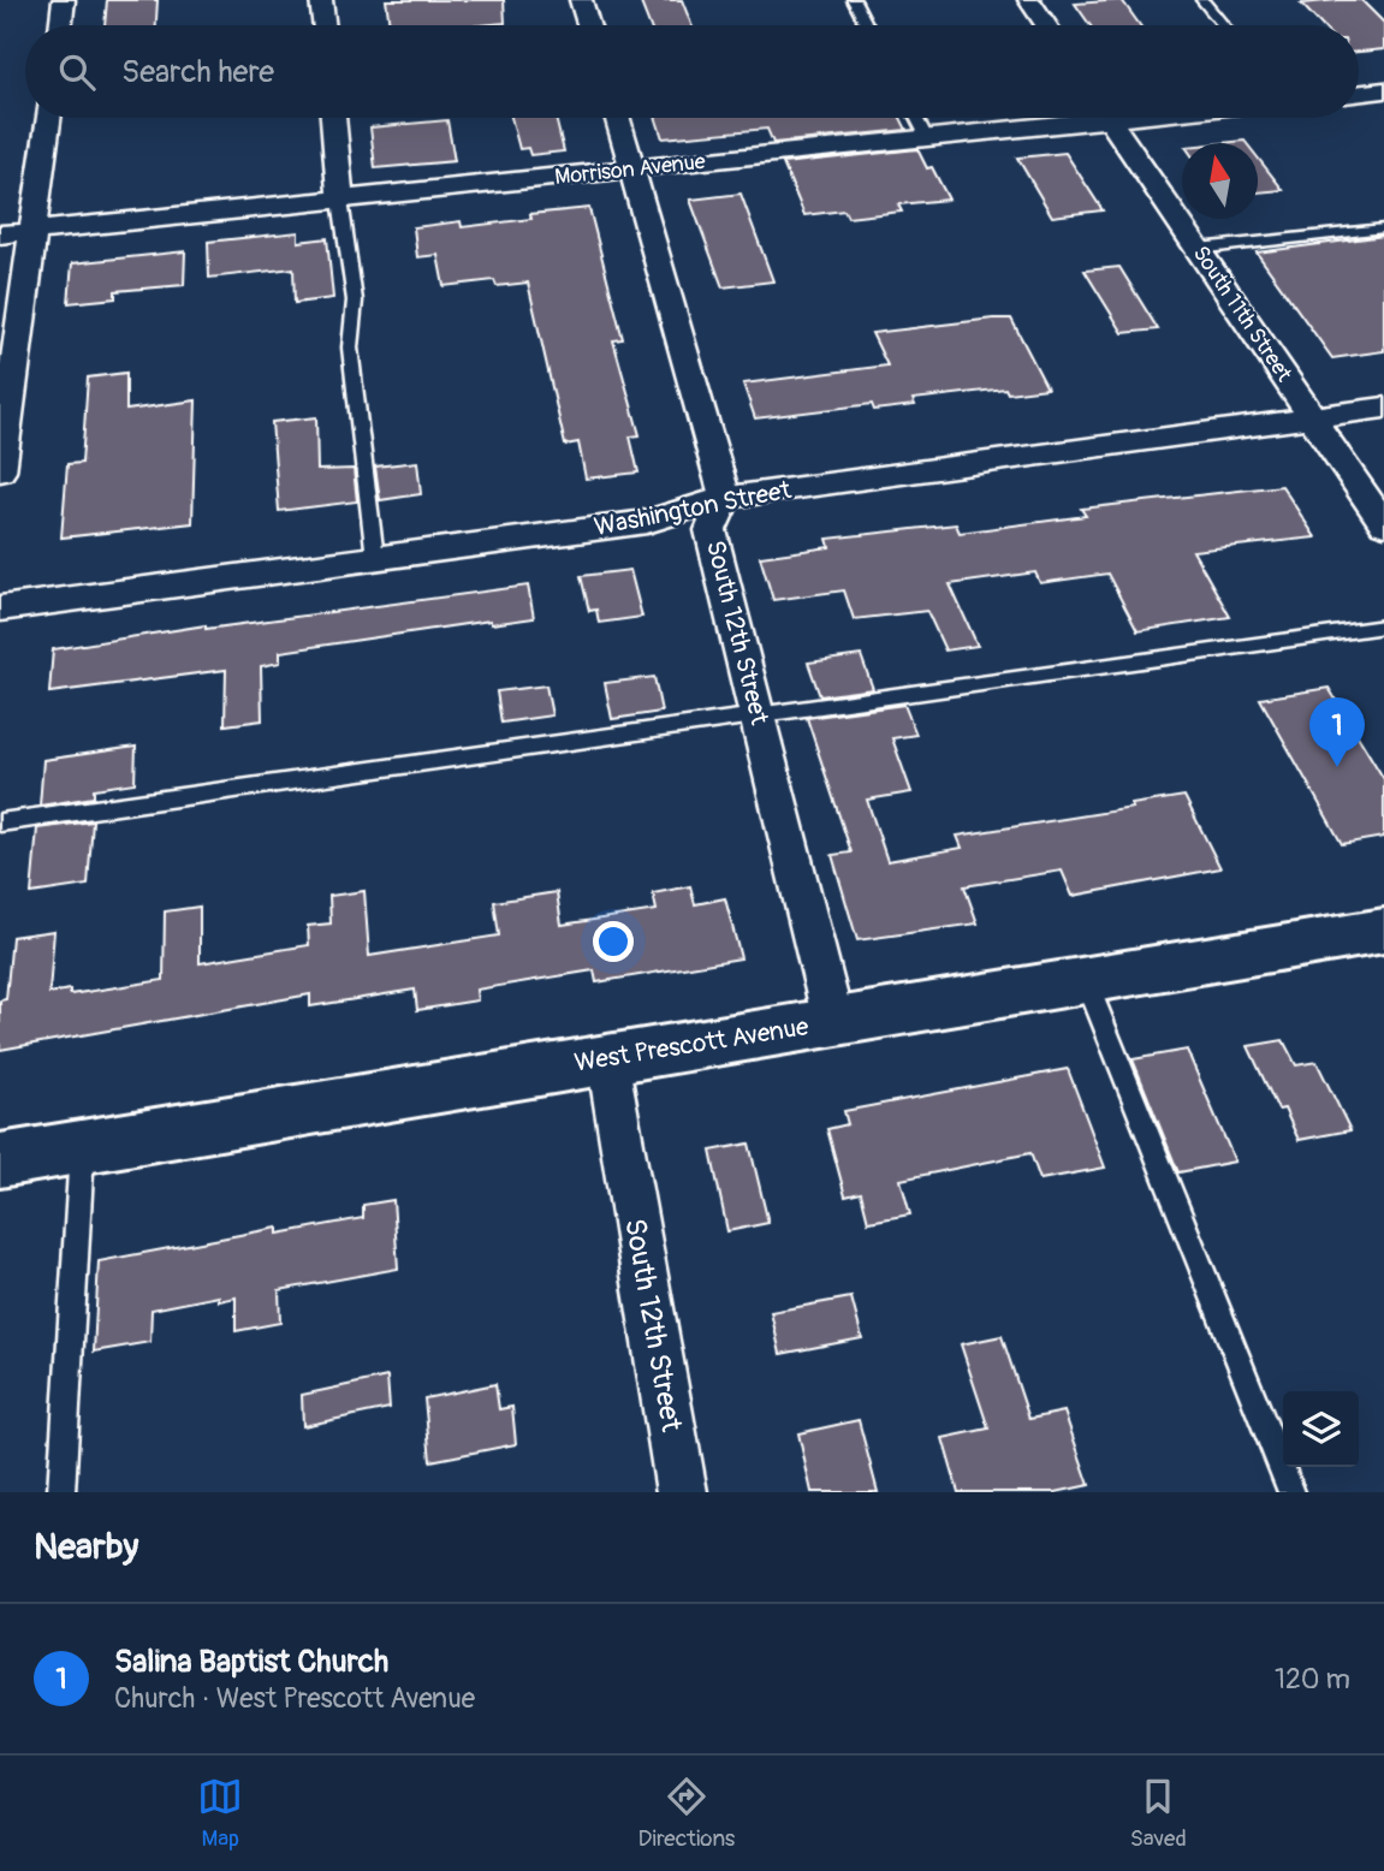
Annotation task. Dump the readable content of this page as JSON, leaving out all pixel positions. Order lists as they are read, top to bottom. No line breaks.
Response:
{"streets":{"street":["Morrison Avenue","South 11th Street","Washington Street","South 12th Street","West Prescott Avenue"]},"crossings":[["South 11th Street","Washington Street"],["Washington Street","South 12th Street"],["South 12th Street","West Prescott Avenue"]],"north":"top","page":{"search":"Search here","pins":"1","heading":"Nearby","list":[{"mark":"1","name":"Salina Baptist Church","note":"Church · West Prescott Avenue","value":"120 m"}],"nav":["Map","Directions","Saved"]}}
